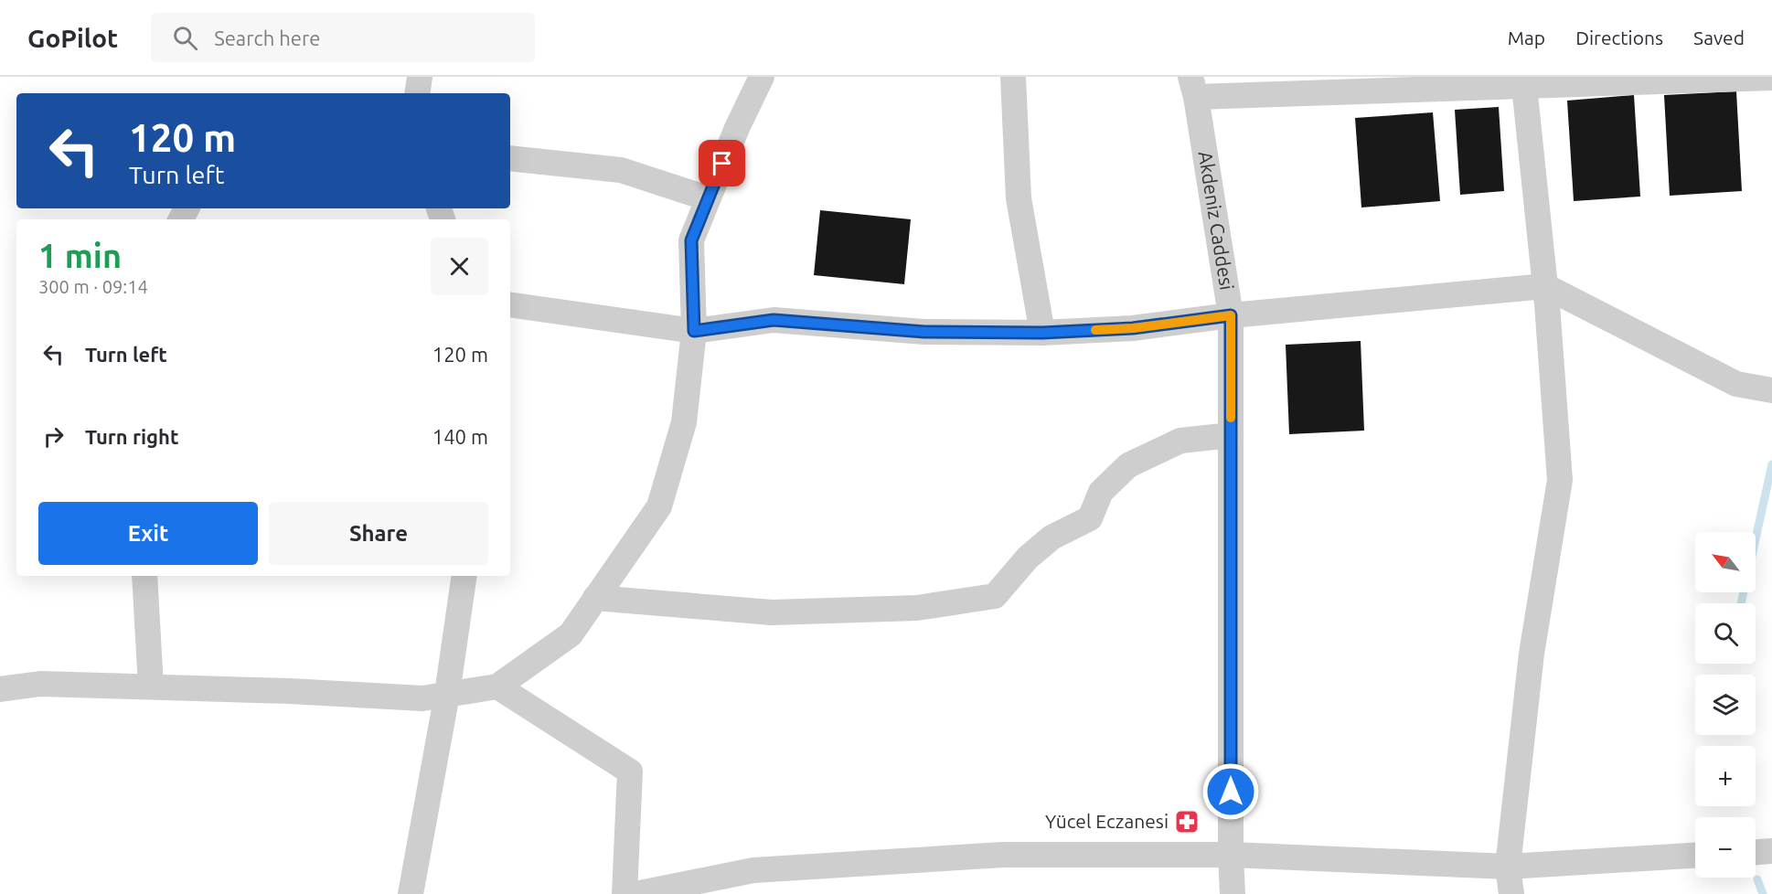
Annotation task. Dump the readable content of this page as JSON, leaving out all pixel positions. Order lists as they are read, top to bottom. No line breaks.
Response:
{"streets":{"street":["Akdeniz Caddesi"]},"places":{"pharmacy":["Yücel Eczanesi"]},"north":"top left","page":{"header":"GoPilot","search":"Search here","nav":["Map","Directions","Saved"],"turn":["120 m","Turn left"],"heading":["1 min","300 m · 09:14"],"list":[{"name":"Turn left","value":"120 m"},{"name":"Turn right","value":"140 m"}],"buttons":["Exit","Share"],"map_buttons":["+","−"]}}
